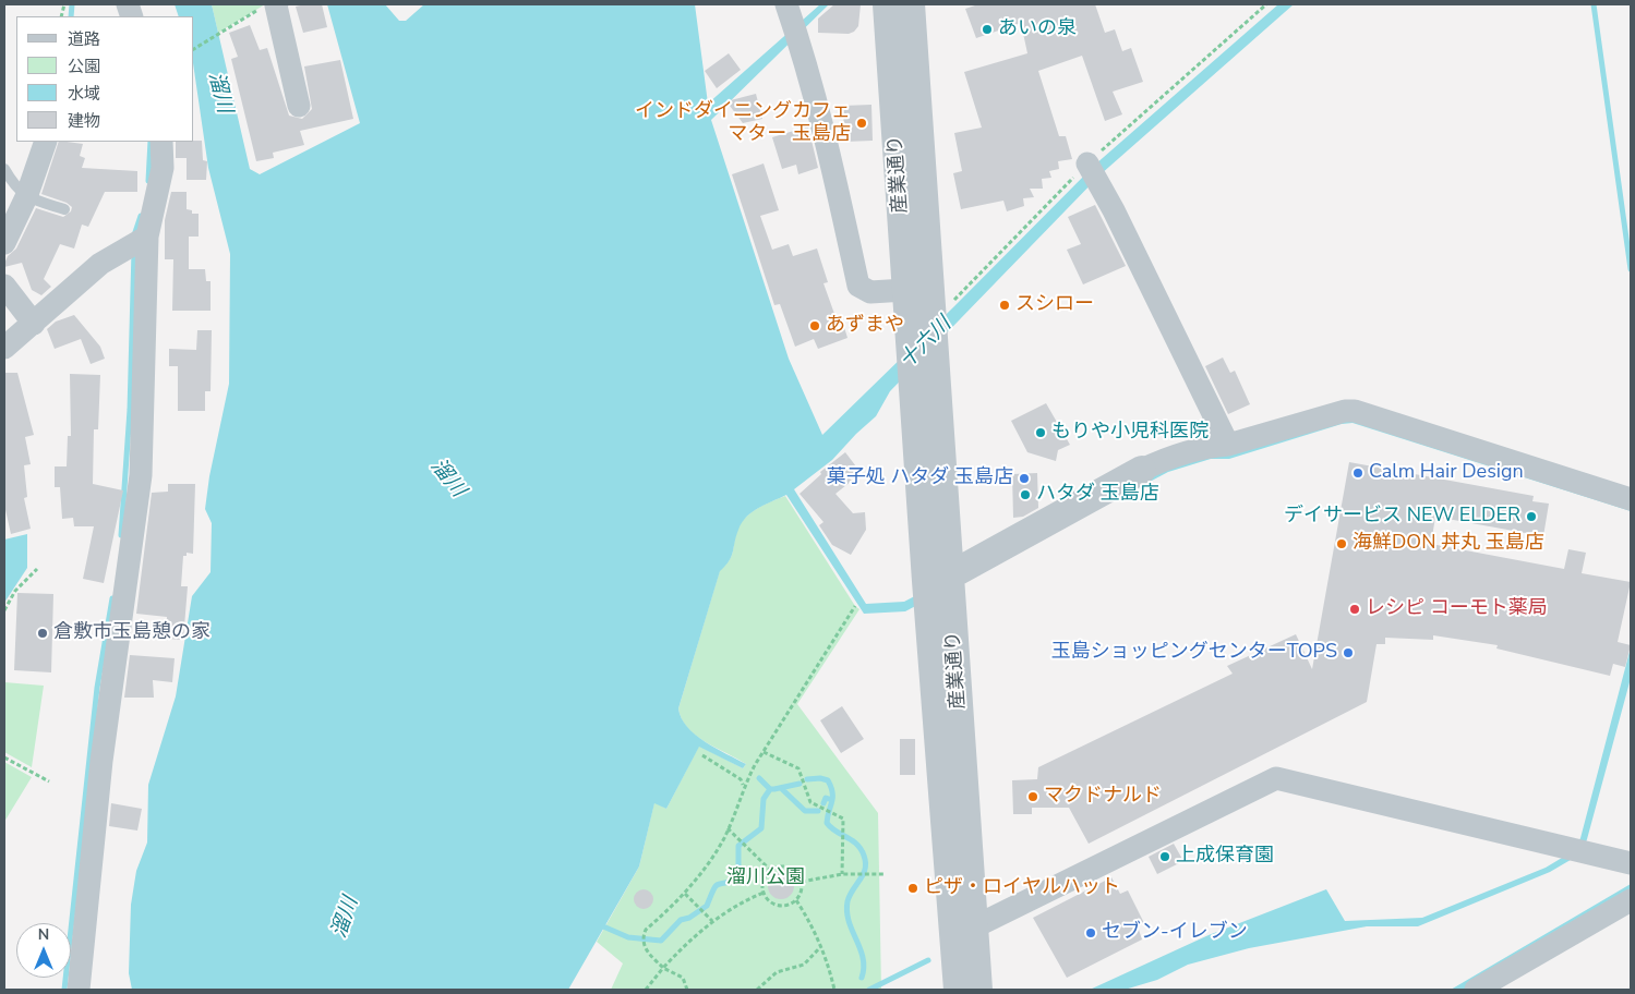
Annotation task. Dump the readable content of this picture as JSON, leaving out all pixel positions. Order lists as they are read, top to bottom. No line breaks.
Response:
{"streets":{"street":["産業通り"]},"water":["溜川","十六川"],"parks":["溜川公園"],"places":["あいの泉","インドダイニングカフェ マター 玉島店","スシロー","あずまや","もりや小児科医院","Calm Hair Design","菓子処 ハタダ 玉島店","ハタダ 玉島店","デイサービス NEW ELDER","海鮮DON 丼丸 玉島店","レシピ コーモト薬局","倉敷市玉島憩の家","玉島ショッピングセンターTOPS","マクドナルド","上成保育園","ピザ・ロイヤルハット","セブン-イレブン"],"legend":["道路","公園","水域","建物"],"north":"top"}
